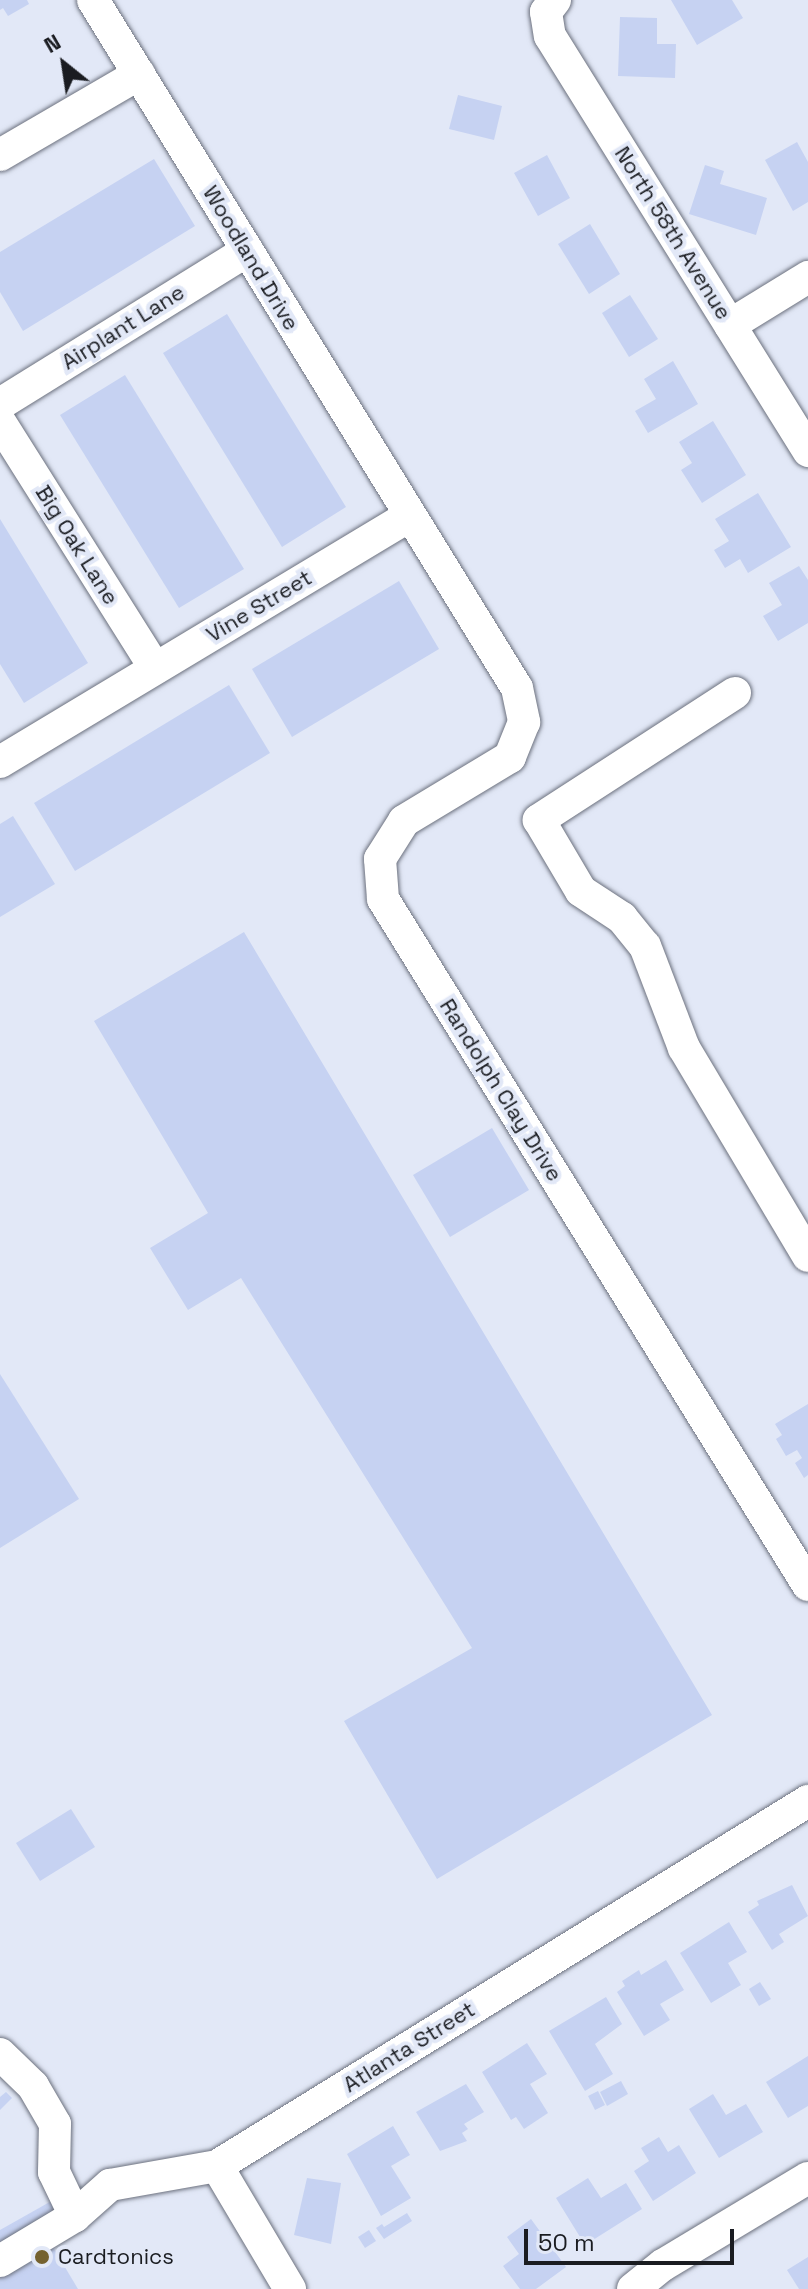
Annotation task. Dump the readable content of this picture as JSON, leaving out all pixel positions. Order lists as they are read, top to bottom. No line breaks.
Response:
{"streets":{"street":["North 58th Avenue","Woodland Drive","Airplant Lane","Big Oak Lane","Vine Street","Randolph Clay Drive","Atlanta Street"]},"crossings":[["Woodland Drive","Airplant Lane"],["Woodland Drive","Vine Street"],["Woodland Drive","Randolph Clay Drive"],["Big Oak Lane","Vine Street"],["Vine Street","Randolph Clay Drive"]],"places":["Cardtonics"],"scale_bar":"50 m","north":"top left"}
